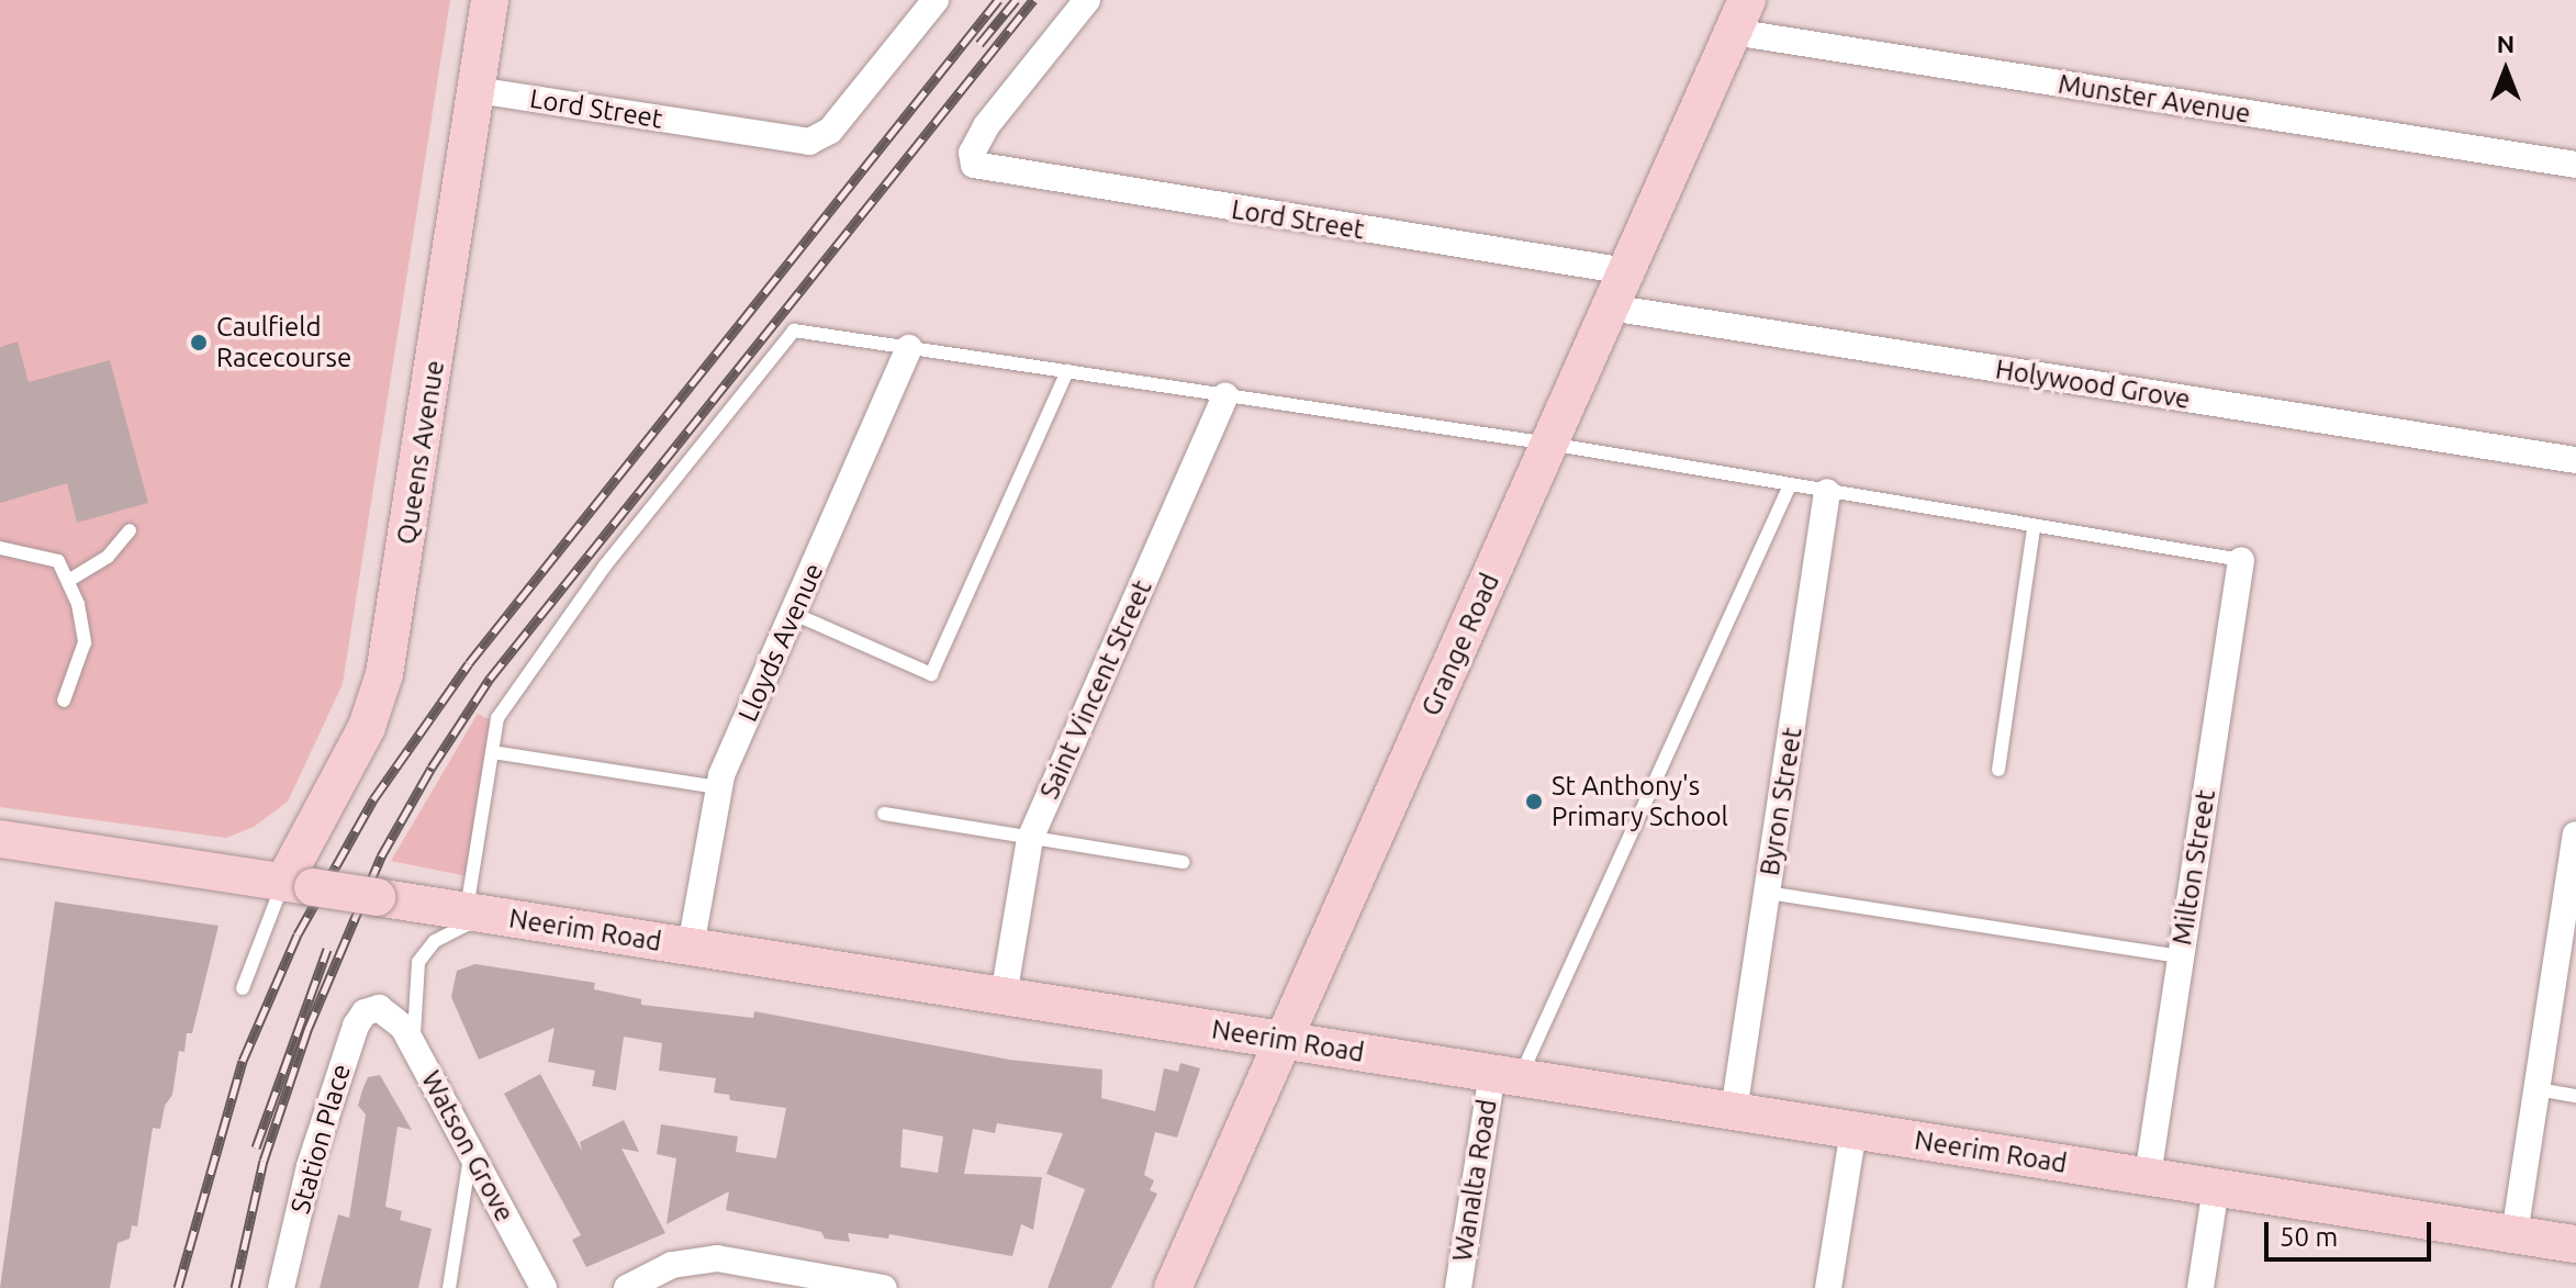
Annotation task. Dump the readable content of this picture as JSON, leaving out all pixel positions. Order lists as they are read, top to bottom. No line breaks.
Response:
{"streets":{"main road":["Queens Avenue","Grange Road","Neerim Road"],"street":["Munster Avenue","Lord Street","Holywood Grove","Lloyds Avenue","Saint Vincent Street","Byron Street","Milton Street","Station Place","Watson Grove","Wanalta Road"]},"crossings":[["Munster Avenue","Grange Road"],["Lord Street","Queens Avenue"],["Lord Street","Grange Road"],["Holywood Grove","Grange Road"],["Queens Avenue","Neerim Road"],["Lloyds Avenue","Neerim Road"],["Grange Road","Neerim Road"],["Saint Vincent Street","Neerim Road"],["Byron Street","Neerim Road"],["Milton Street","Neerim Road"],["Neerim Road","Wanalta Road"],["Station Place","Watson Grove"]],"places":["Caulfield Racecourse","St Anthony's Primary School"],"scale_bar":"50 m","north":"top"}
